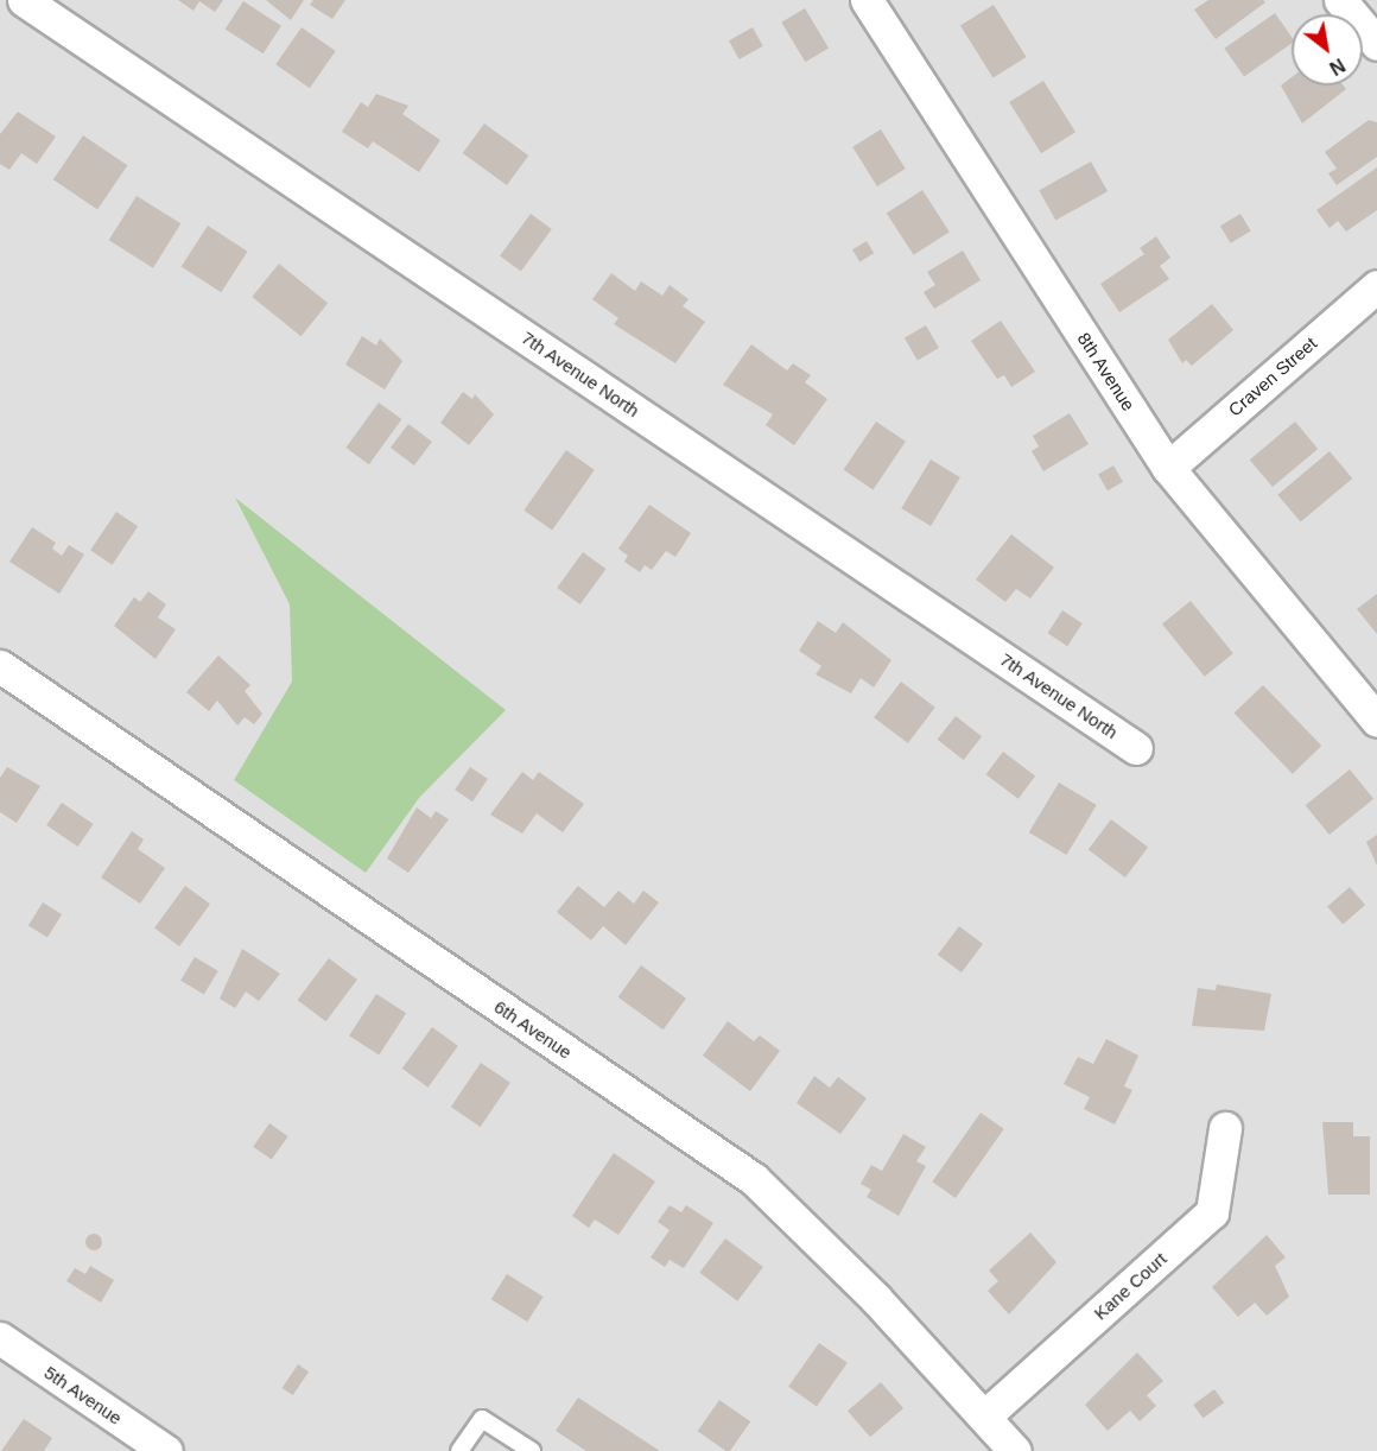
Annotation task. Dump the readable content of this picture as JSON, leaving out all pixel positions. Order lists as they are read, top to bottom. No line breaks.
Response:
{"streets":{"street":["8th Avenue","7th Avenue North","Craven Street","6th Avenue","Kane Court","5th Avenue"]},"crossings":[["8th Avenue","Craven Street"],["6th Avenue","Kane Court"]],"north":"bottom right"}
